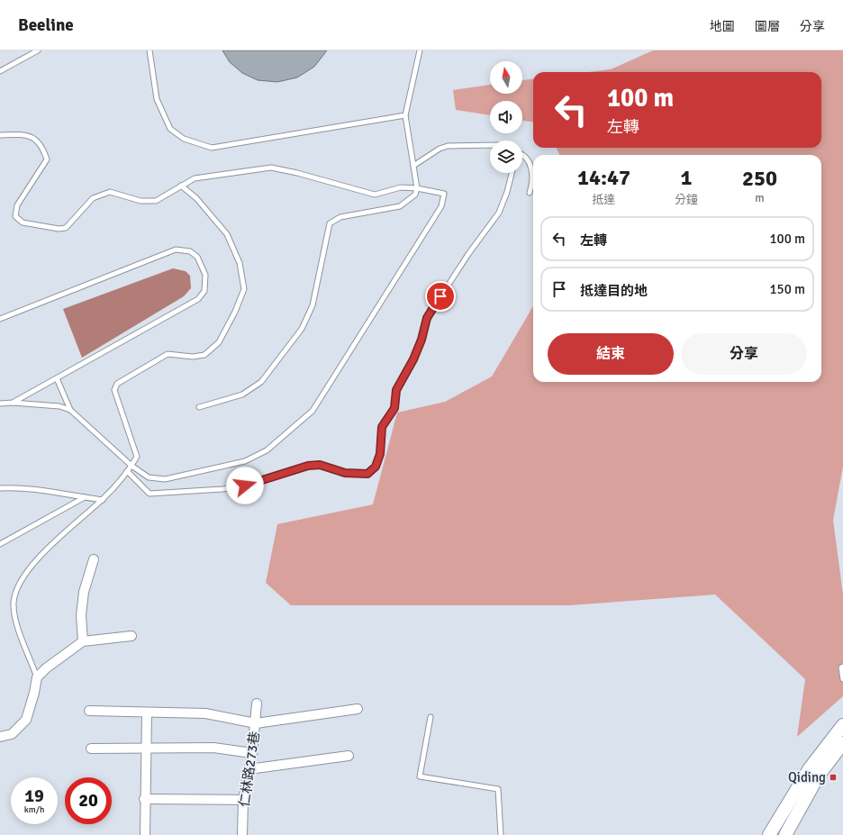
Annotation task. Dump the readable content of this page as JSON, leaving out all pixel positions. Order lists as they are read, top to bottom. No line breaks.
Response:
{"streets":{"street":["仁林路273巷"]},"places":{"transit":["Qiding"]},"north":"top","page":{"header":"Beeline","nav":["地圖","圖層","分享"],"turn":["100 m","左轉"],"eta":["14:47","抵達","1","分鐘","250","m"],"list":[{"name":"左轉","value":"100 m"},{"name":"抵達目的地","value":"150 m"}],"buttons":["結束","分享"],"speed":"19 km/h","limit":"20"}}
